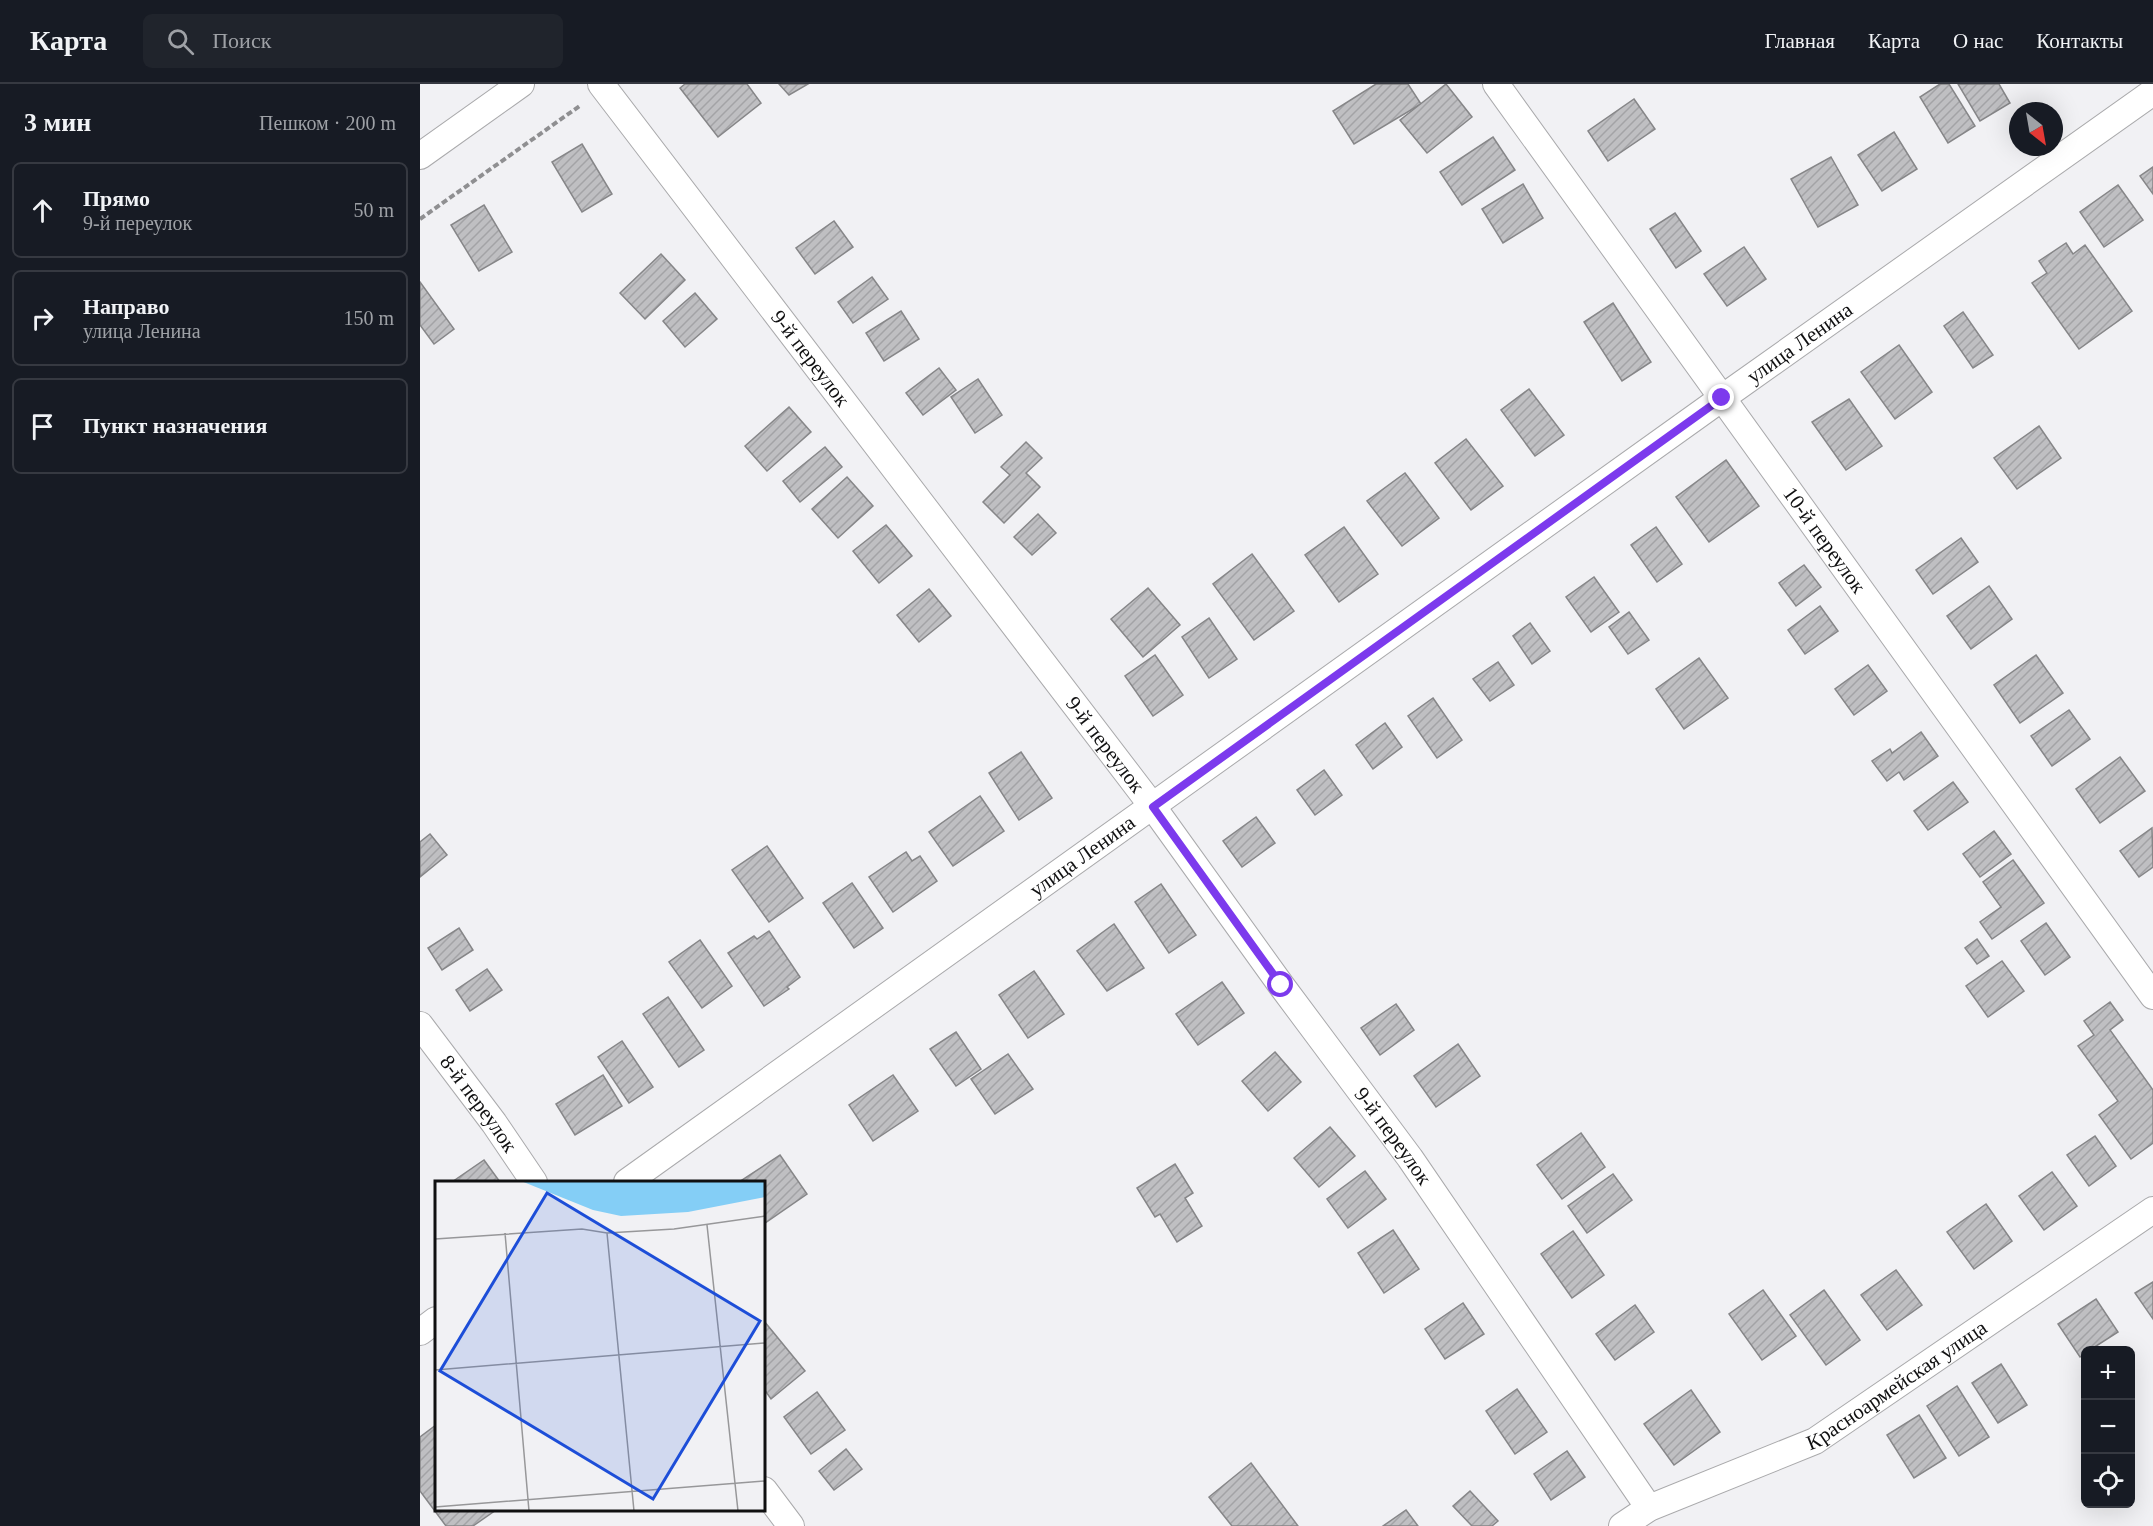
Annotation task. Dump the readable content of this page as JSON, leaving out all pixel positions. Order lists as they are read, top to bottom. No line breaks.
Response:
{"streets":{"street":["улица Ленина","9-й переулок","10-й переулок","8-й переулок","Красноармейская улица"]},"crossings":[["улица Ленина","9-й переулок"],["улица Ленина","10-й переулок"],["9-й переулок","Красноармейская улица"]],"north":"bottom right","page":{"header":"Карта","search":"Поиск","nav":["Главная","Карта","О нас","Контакты"],"heading":["3 мин","Пешком · 200 m"],"list":[["Прямо","9-й переулок","50 m"],["Направо","улица Ленина","150 m"],"Пункт назначения"],"map_buttons":["+","−"]}}
